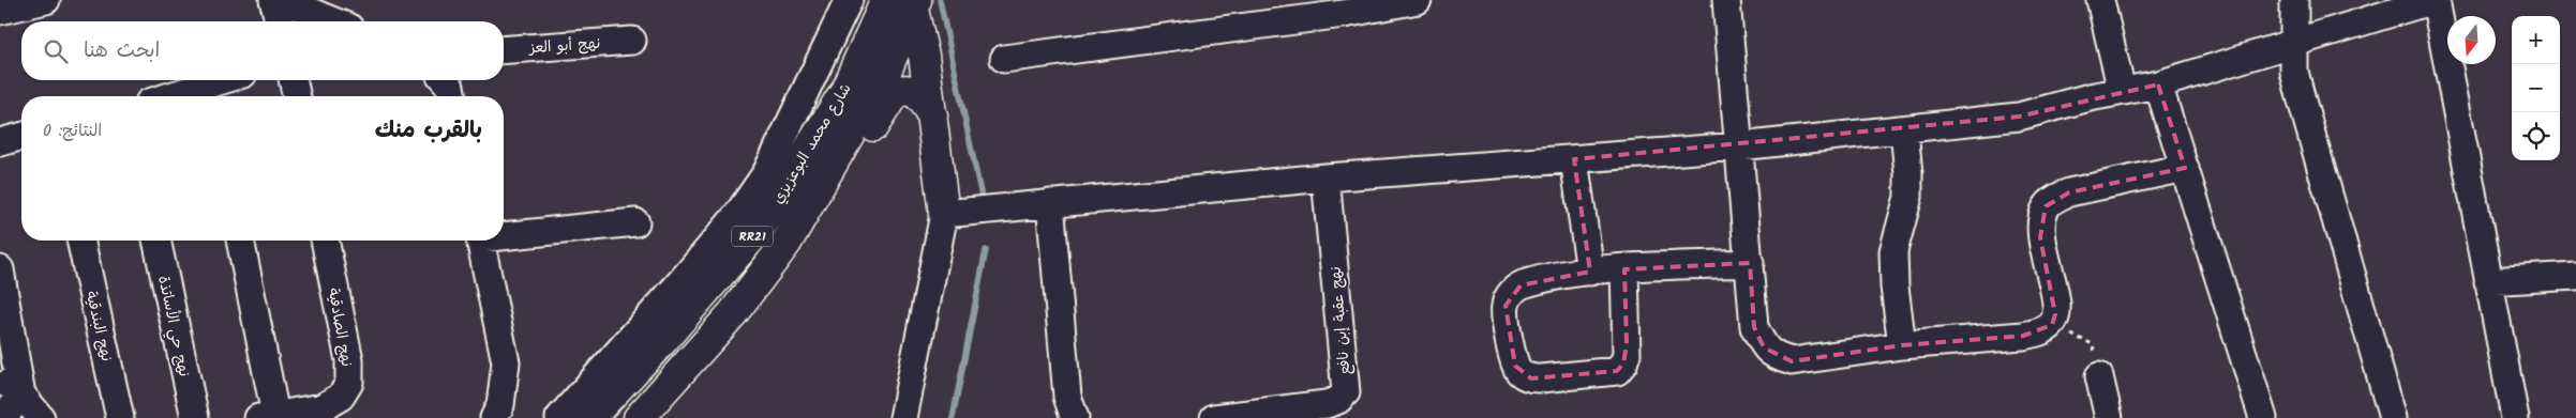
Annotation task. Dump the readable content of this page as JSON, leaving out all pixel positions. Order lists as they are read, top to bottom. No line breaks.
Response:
{"streets":{"highway":["شارع محمد البوعزيزي","RR21"],"street":["نهج أبو العز","نهج عقبة إبن نافع","نهج البندقية","نهج حي الأساتذة","نهج الصادقية"]},"north":"bottom","page":{"map_buttons":["+","−"],"search":"ابحث هنا","heading":["بالقرب منك","النتائج: 0"]}}
